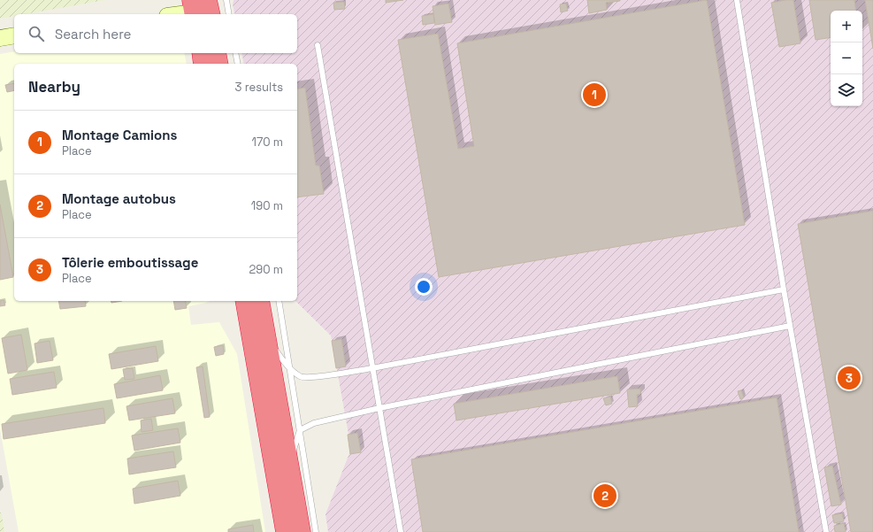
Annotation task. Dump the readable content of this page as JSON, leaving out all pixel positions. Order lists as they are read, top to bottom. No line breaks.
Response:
{"page":{"map_buttons":["+","−"],"search":"Search here","heading":["Nearby","3 results"],"pins":["1","3","2"],"list":[{"mark":"1","name":"Montage Camions","note":"Place","value":"170 m"},{"mark":"2","name":"Montage autobus","note":"Place","value":"190 m"},{"mark":"3","name":"Tôlerie emboutissage","note":"Place","value":"290 m"}]}}
